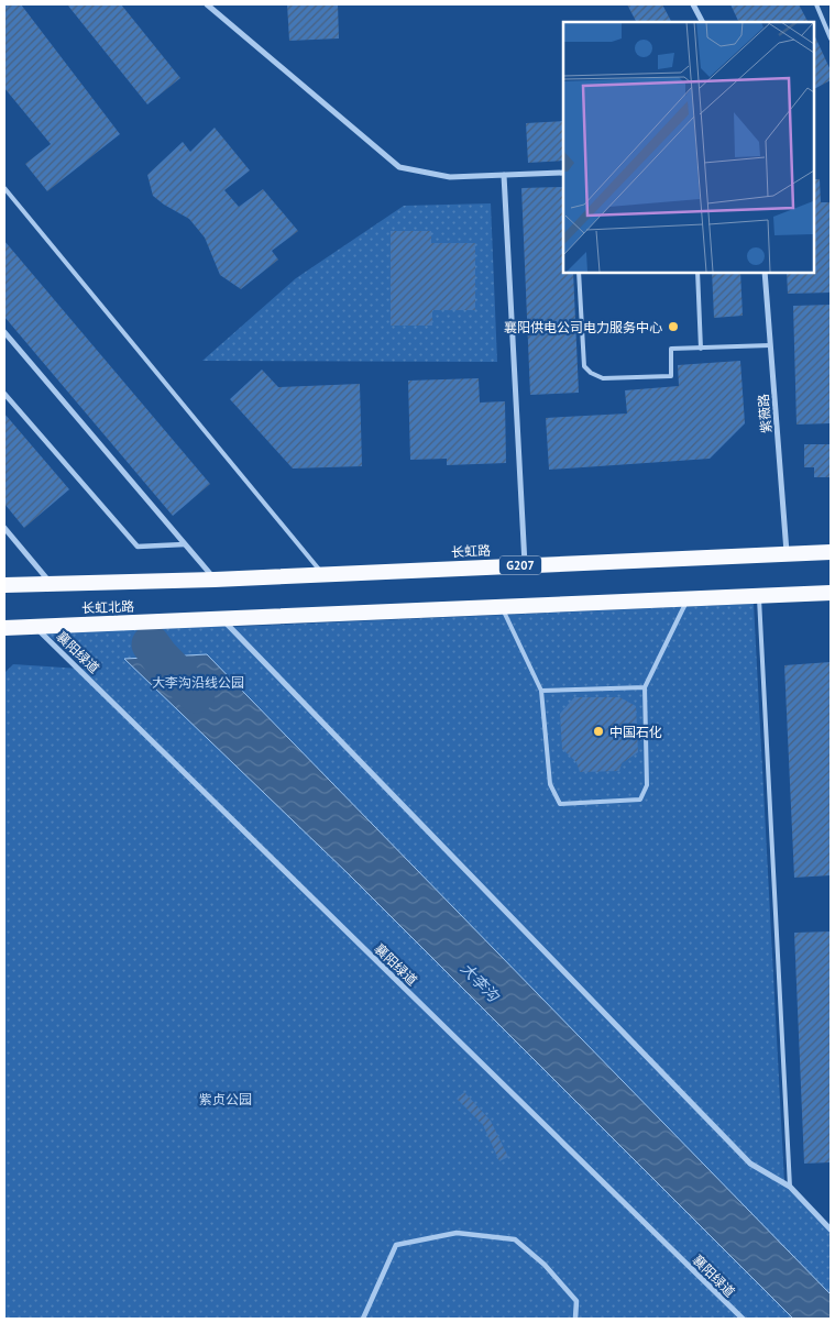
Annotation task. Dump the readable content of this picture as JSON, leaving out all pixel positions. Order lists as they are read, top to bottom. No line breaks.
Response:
{"streets":{"highway":["长虹路","G207","长虹北路"],"street":["紫薇路","襄阳绿道"]},"crossings":[["紫薇路","长虹路"],["长虹路","长虹北路"],["长虹北路","襄阳绿道"]],"water":["大李沟"],"parks":["大李沟沿线公园","紫贞公园"],"places":["襄阳供电公司电力服务中心","中国石化"]}
